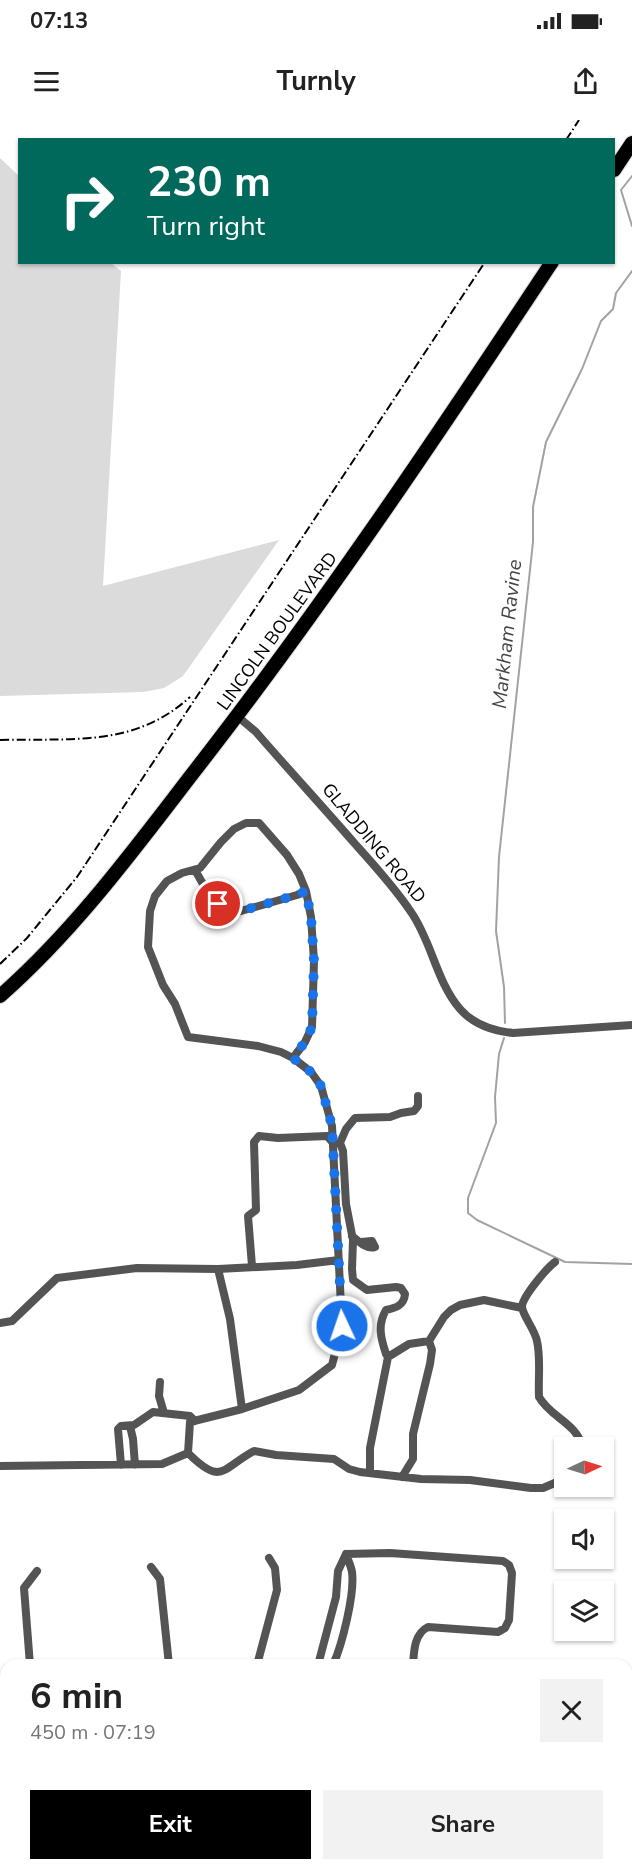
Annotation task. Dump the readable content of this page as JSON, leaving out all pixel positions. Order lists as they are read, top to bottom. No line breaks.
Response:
{"streets":{"main road":["LINCOLN BOULEVARD"],"street":["GLADDING ROAD"]},"crossings":[["LINCOLN BOULEVARD","GLADDING ROAD"]],"water":["Markham Ravine"],"north":"right","page":{"status":"07:13","header":"Turnly","turn":["230 m","Turn right"],"heading":["6 min","450 m · 07:19"],"buttons":["Exit","Share"]}}
